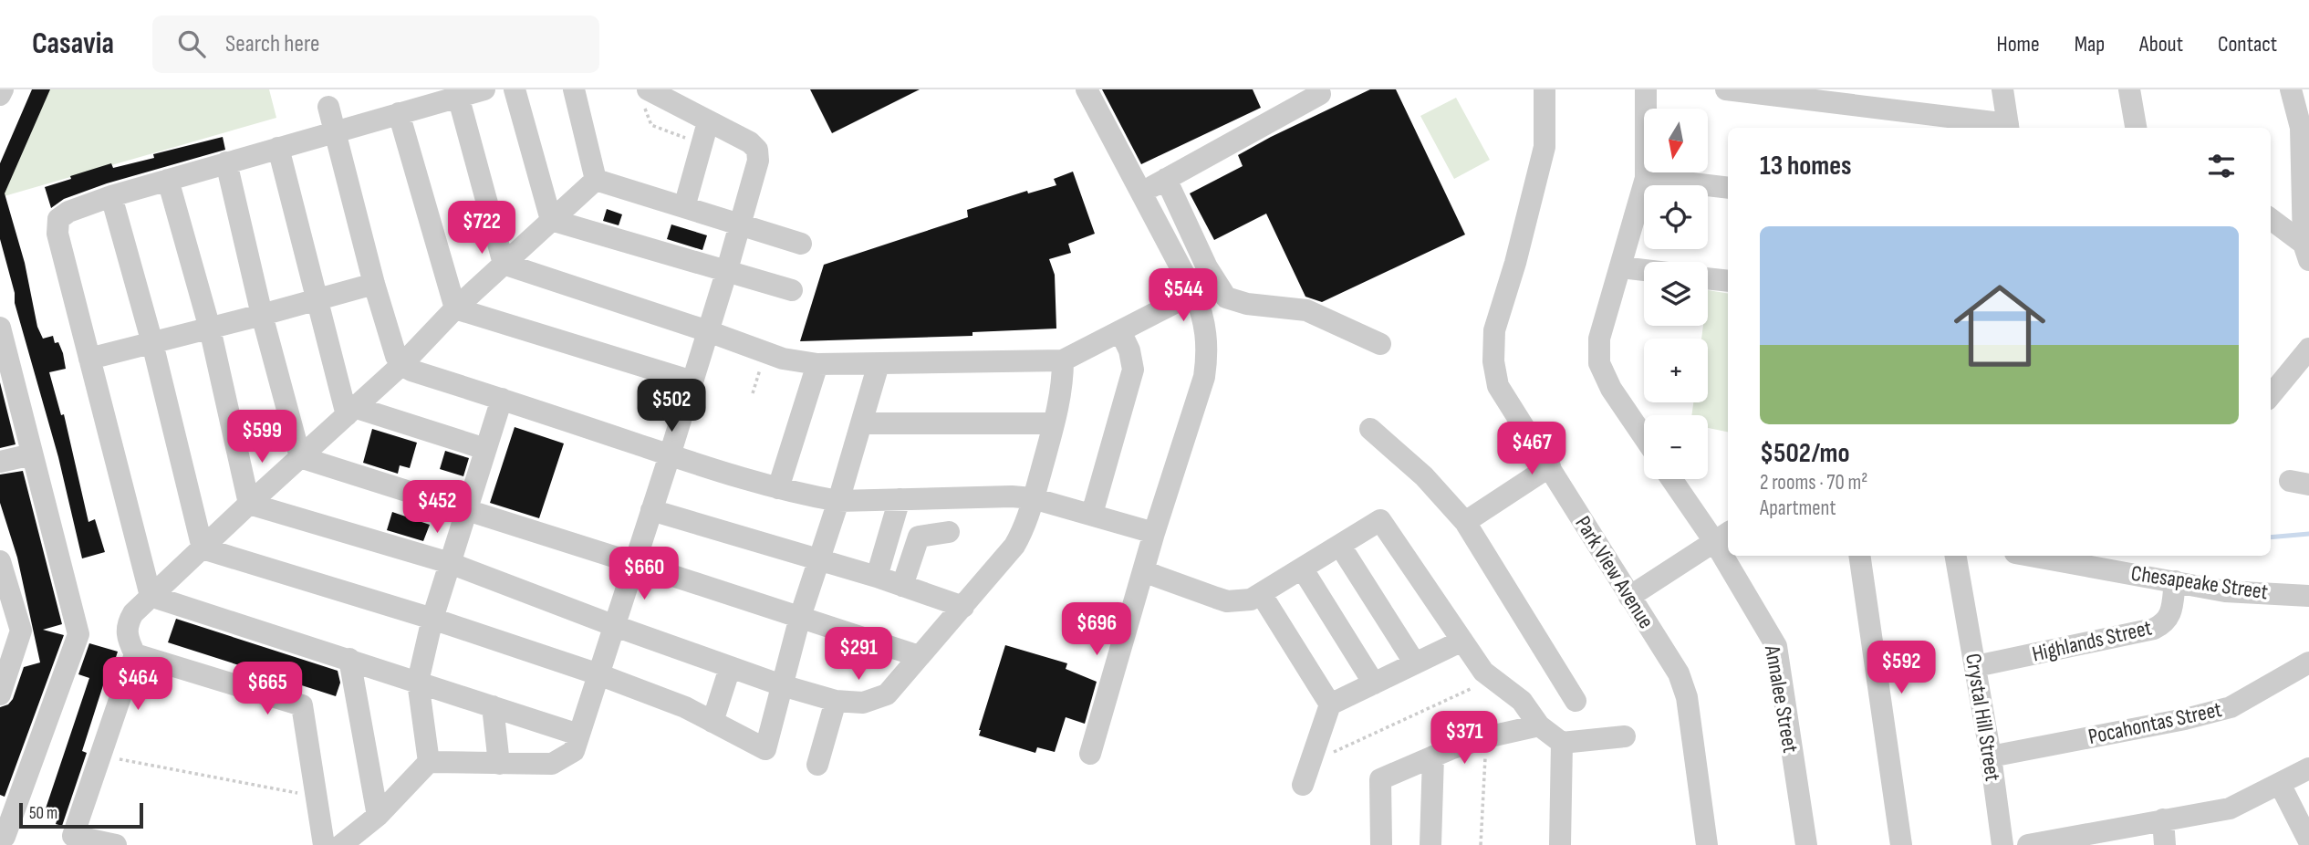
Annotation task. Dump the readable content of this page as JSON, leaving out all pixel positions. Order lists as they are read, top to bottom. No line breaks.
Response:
{"streets":{"street":["Park View Avenue","Chesapeake Street","Highlands Street","Annalee Street","Crystal Hill Street","Pocahontas Street"]},"crossings":[["Chesapeake Street","Highlands Street"],["Highlands Street","Crystal Hill Street"],["Crystal Hill Street","Pocahontas Street"]],"scale_bar":"50 m","north":"bottom","page":{"header":"Casavia","search":"Search here","nav":["Home","Map","About","Contact"],"map_buttons":["+","−"],"heading":"13 homes","price":["$722","$544","$502","$599","$467","$452","$660","$696","$291","$592","$464","$665","$371"],"list":[{"name":"$502/mo","note":"2 rooms · 70 m² · Apartment"}],"scale":"50 m"}}
